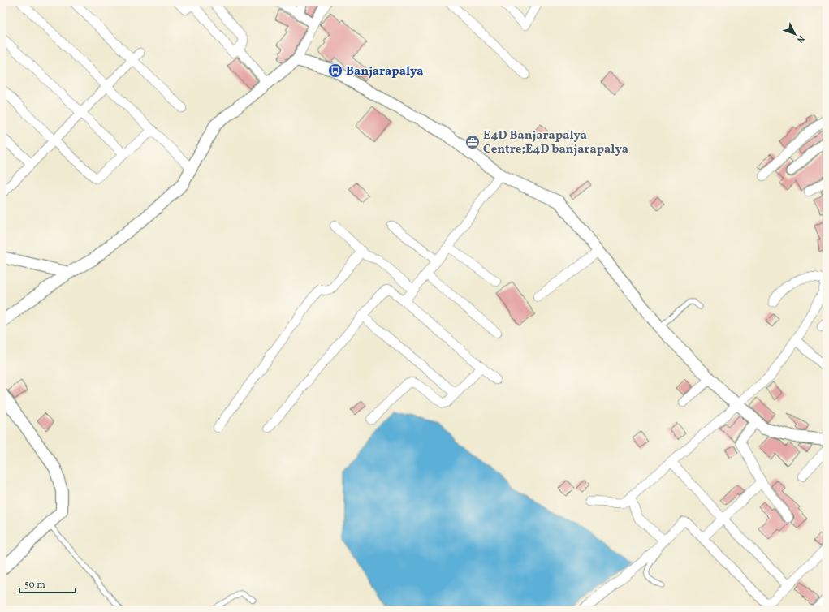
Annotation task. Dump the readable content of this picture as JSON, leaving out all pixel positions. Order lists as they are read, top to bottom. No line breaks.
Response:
{"places":{"bus stop":["Banjarapalya"],"office":["E4D Banjarapalya Centre;E4D banjarapalya"]},"scale_bar":"50 m","north":"bottom right"}
